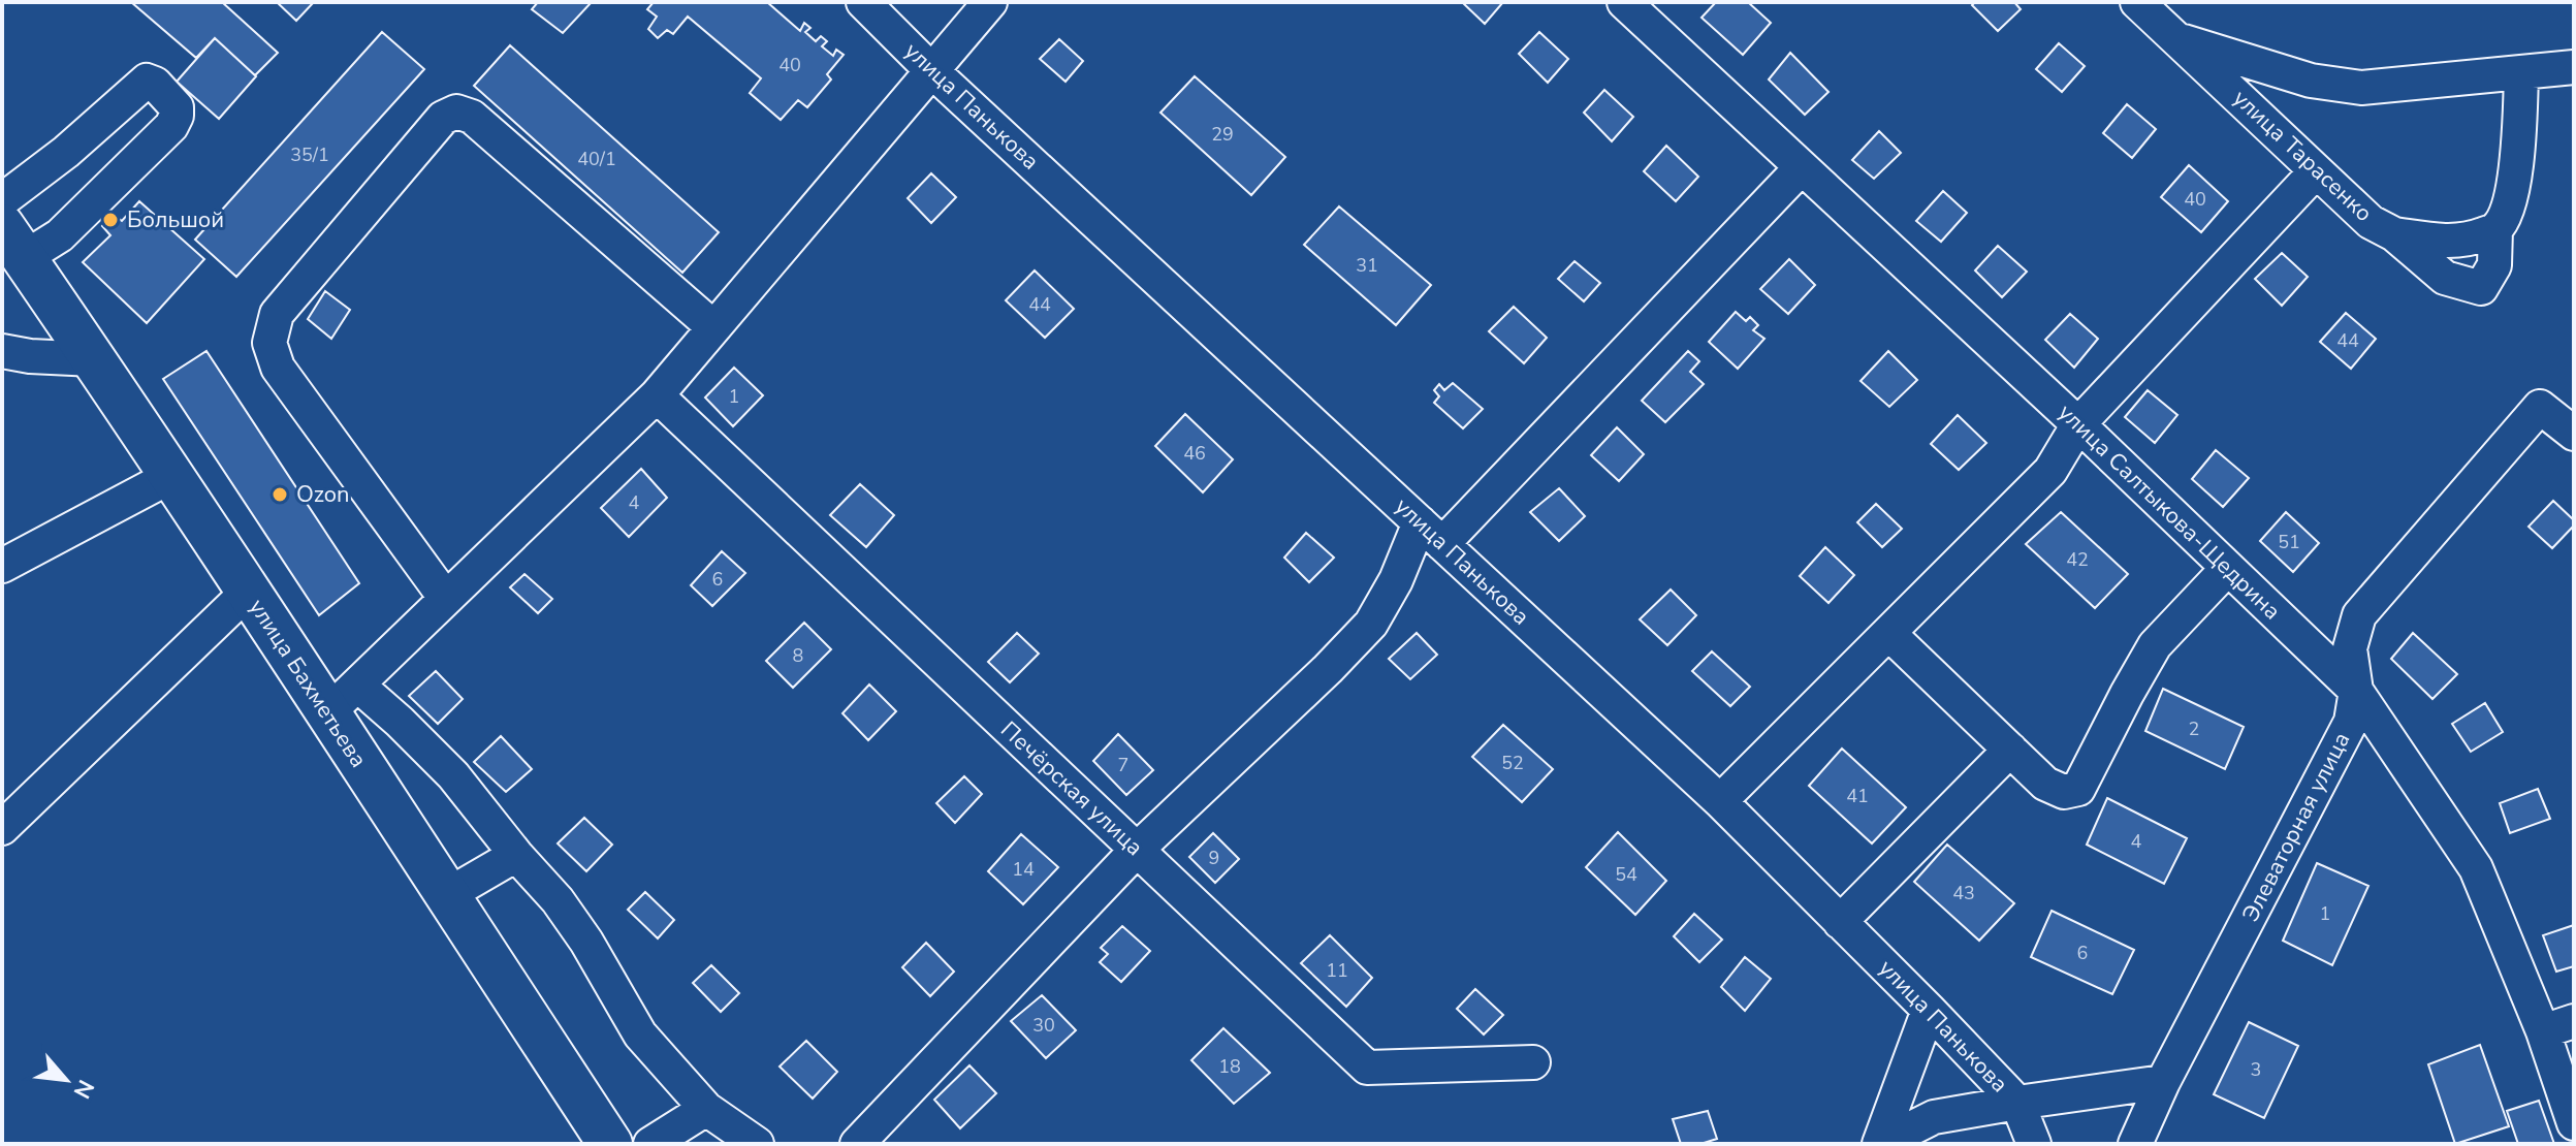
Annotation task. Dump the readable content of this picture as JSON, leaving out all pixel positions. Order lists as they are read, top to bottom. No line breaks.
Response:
{"streets":{"main road":["улица Бахметьева"],"street":["улица Панькова","улица Тарасенко","улица Салтыкова-Щедрина","Печёрская улица","Элеваторная улица"]},"crossings":[["улица Салтыкова-Щедрина","Элеваторная улица"]],"places":["Большой","Ozon"],"house_numbers":["40","29","35/1","40/1","40","31","44","44","1","46","4","51","42","6","8","2","52","7","41","4","9","14","54","43","1","6","11","30","18","3"],"north":"bottom right"}
